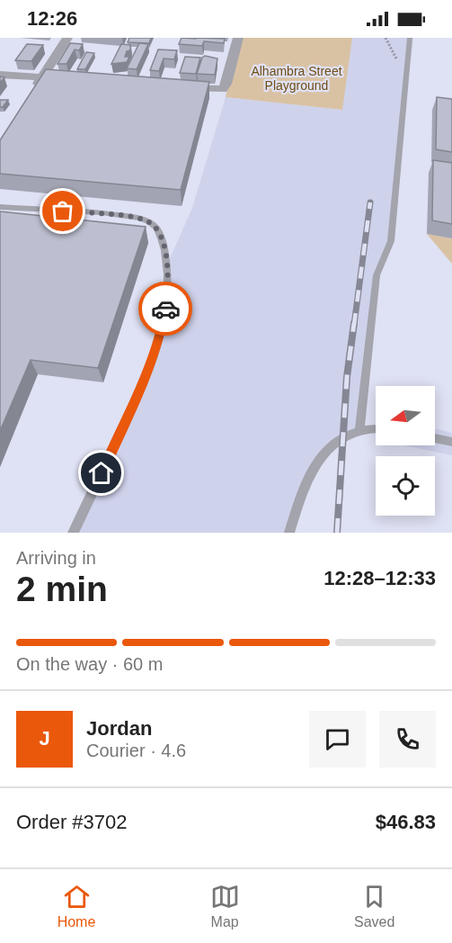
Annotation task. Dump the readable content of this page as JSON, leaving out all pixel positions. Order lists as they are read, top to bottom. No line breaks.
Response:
{"parks":["Alhambra Street Playground"],"north":"left","page":{"status":"12:26","heading":["2 min","Arriving in","12:28–12:33"],"panel":["Jordan","Courier · 4.6","Order #3702","$46.83"],"bar":"On the way · 60 m","round":"J","tabs":["Home","Map","Saved"]}}
